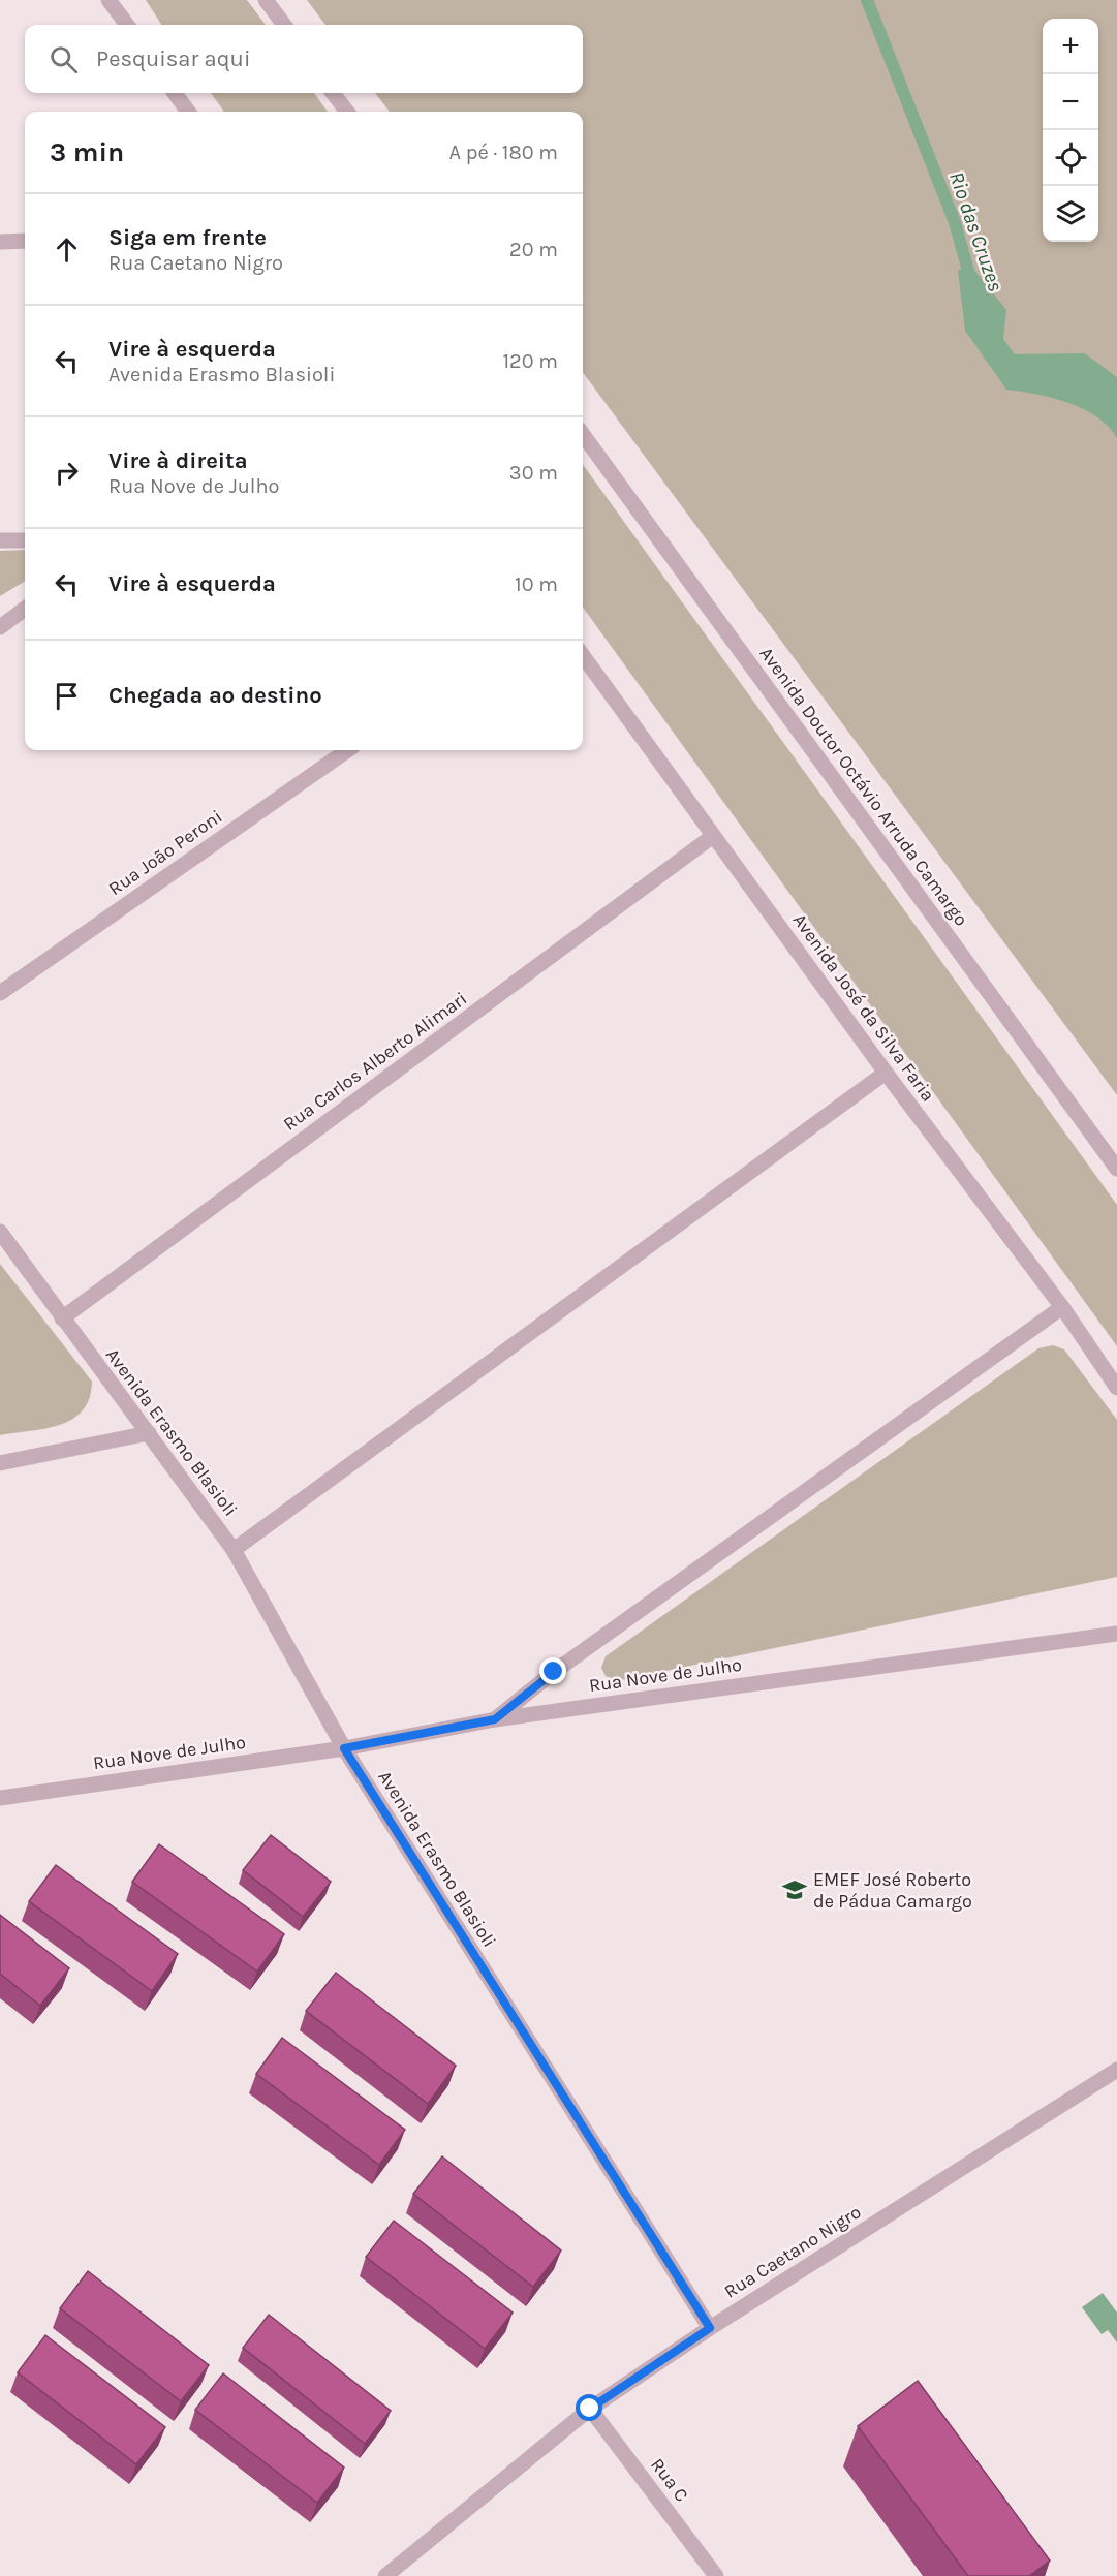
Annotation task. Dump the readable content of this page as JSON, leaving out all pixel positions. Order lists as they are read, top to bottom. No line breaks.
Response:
{"streets":{"street":["Avenida Doutor Octávio Arruda Camargo","Rua João Peroni","Avenida José da Silva Faria","Rua Carlos Alberto Alimari","Avenida Erasmo Blasioli","Rua Nove de Julho","Rua Caetano Nigro","Rua C"]},"crossings":[["Avenida José da Silva Faria","Rua Carlos Alberto Alimari"],["Rua Carlos Alberto Alimari","Avenida Erasmo Blasioli"],["Avenida Erasmo Blasioli","Rua Nove de Julho"],["Avenida Erasmo Blasioli","Rua Caetano Nigro"],["Rua Caetano Nigro","Rua C"]],"water":["Rio das Cruzes"],"places":{"school or university":["EMEF José Roberto de Pádua Camargo"]},"page":{"map_buttons":["+","−"],"search":"Pesquisar aqui","heading":["3 min","A pé · 180 m"],"list":[["Siga em frente","Rua Caetano Nigro","20 m"],["Vire à esquerda","Avenida Erasmo Blasioli","120 m"],["Vire à direita","Rua Nove de Julho","30 m"],["Vire à esquerda","10 m"],"Chegada ao destino"]}}
